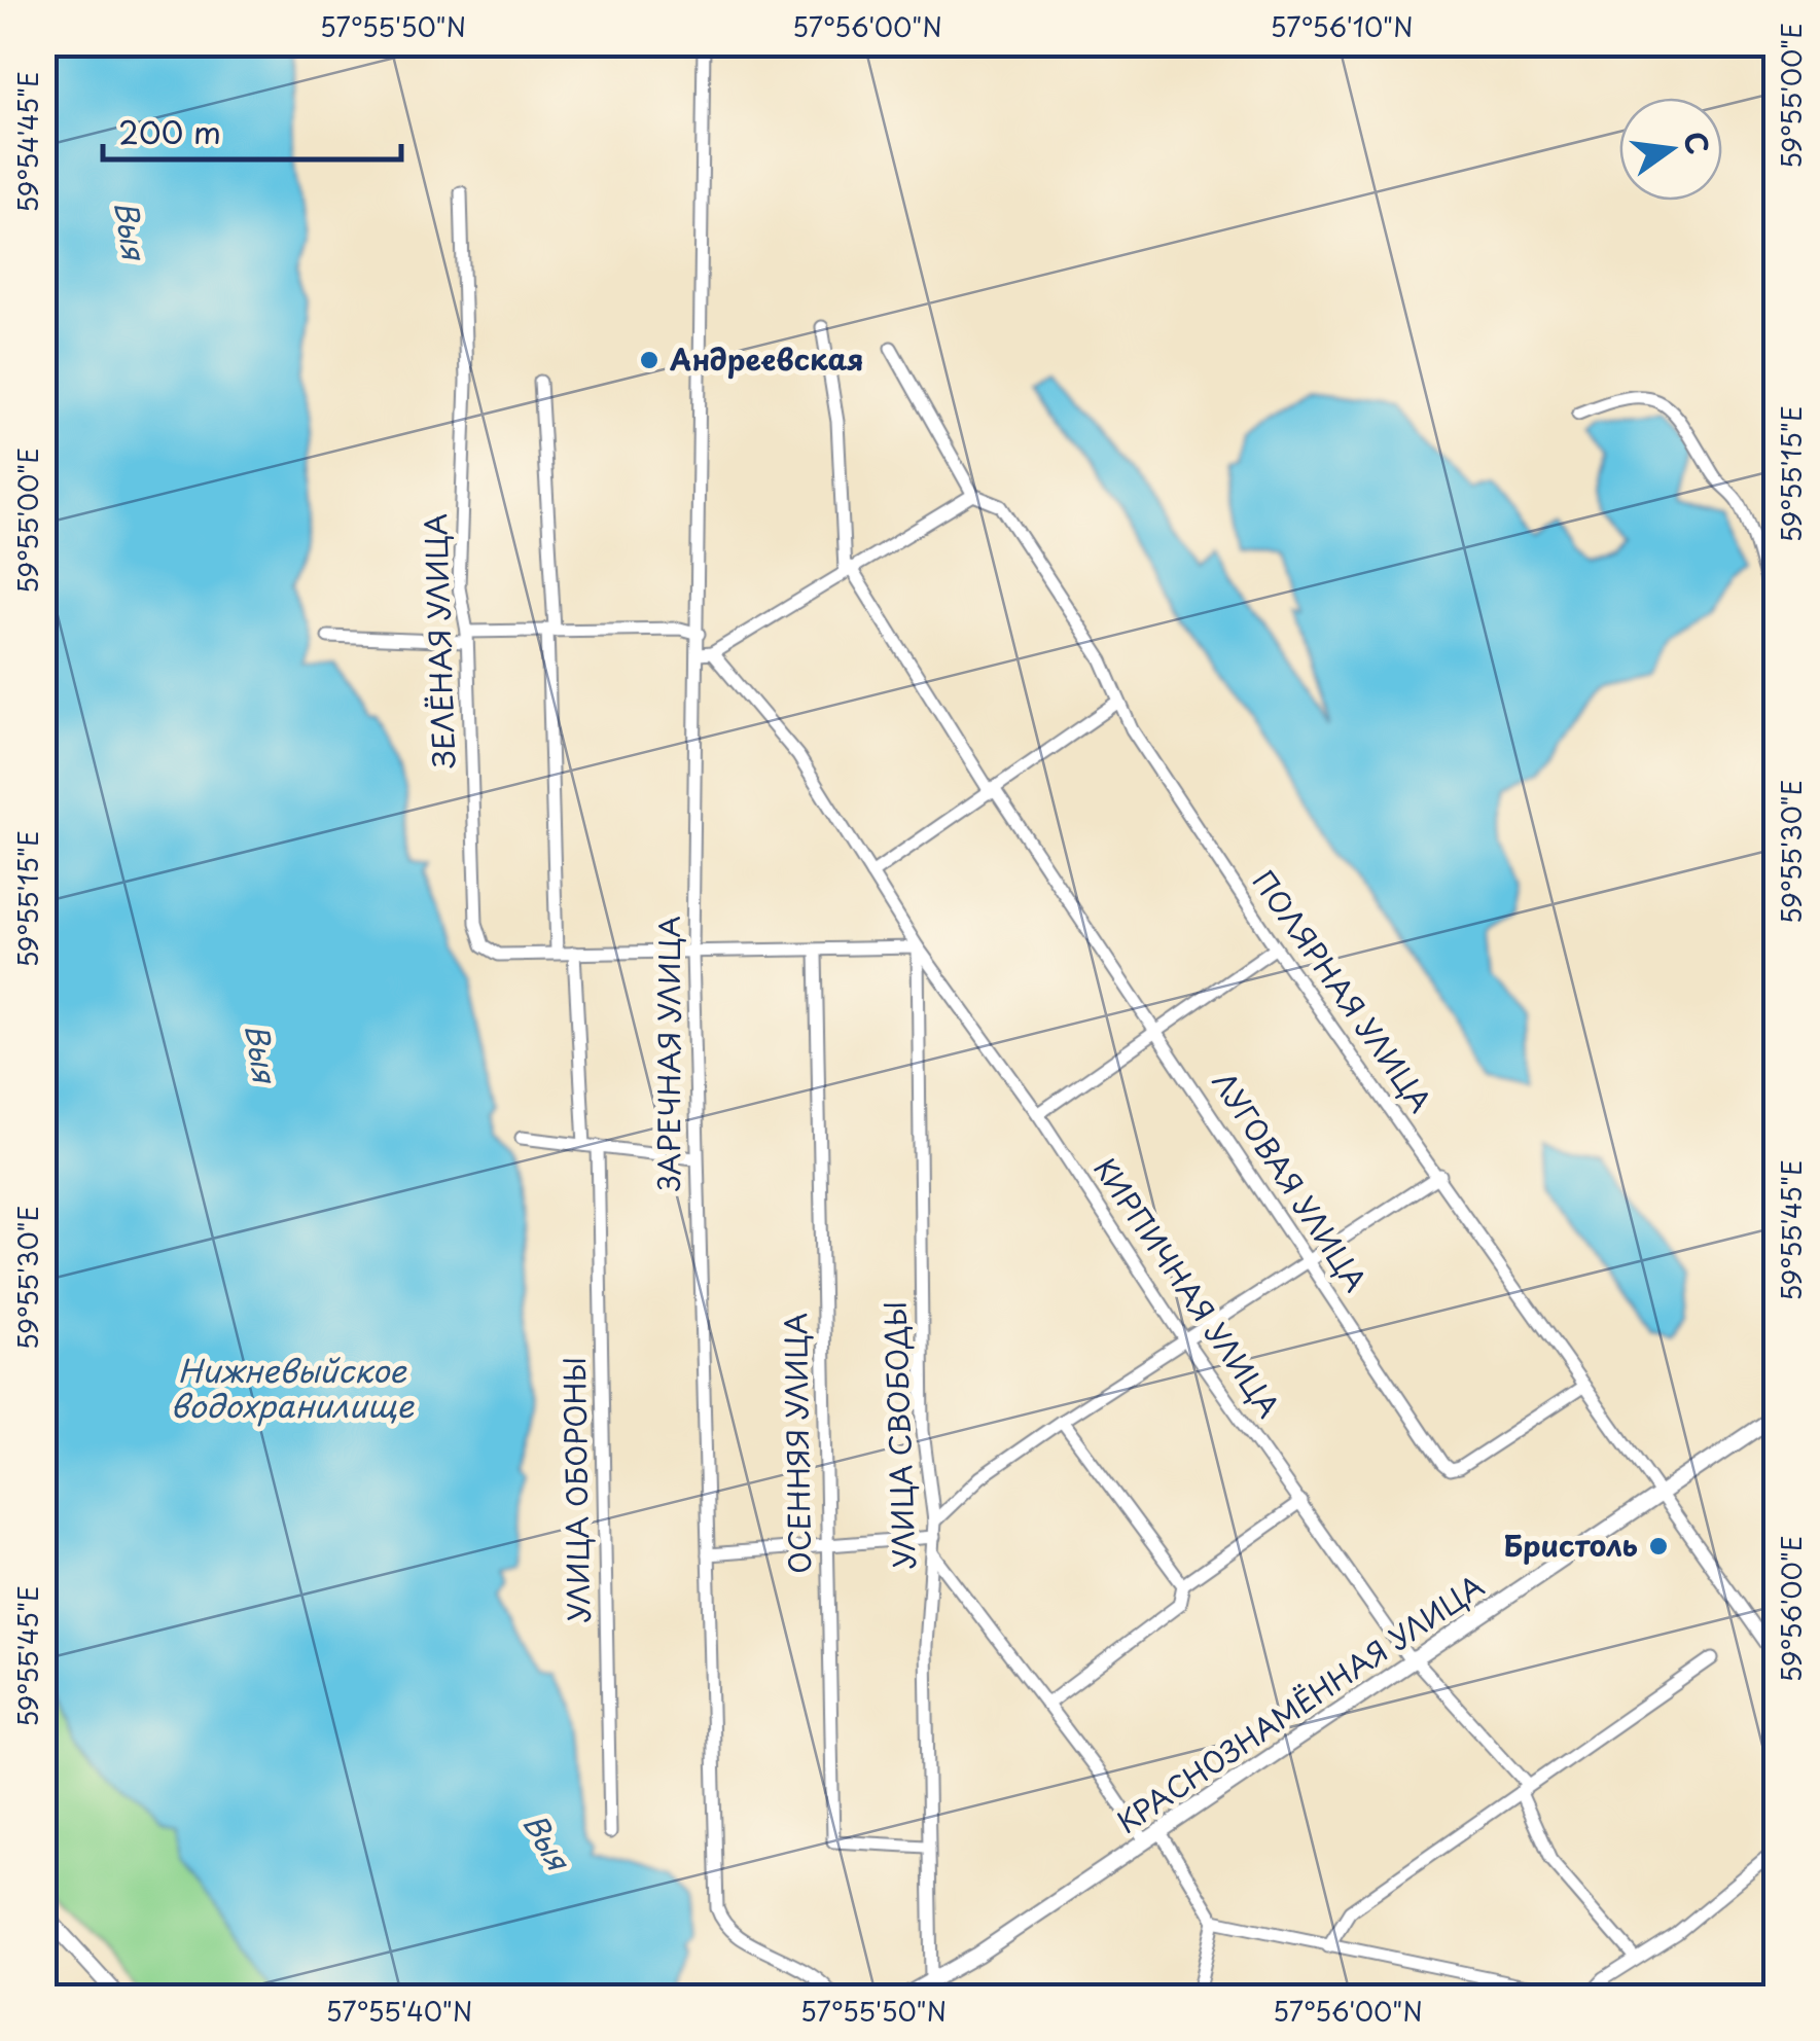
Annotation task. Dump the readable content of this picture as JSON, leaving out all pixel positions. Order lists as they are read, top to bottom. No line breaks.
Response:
{"streets":{"main road":["КРАСНОЗНАМЁННАЯ УЛИЦА"],"street":["ЗЕЛЁНАЯ УЛИЦА","ПОЛЯРНАЯ УЛИЦА","ЗАРЕЧНАЯ УЛИЦА","ЛУГОВАЯ УЛИЦА","КИРПИЧНАЯ УЛИЦА","УЛИЦА СВОБОДЫ","ОСЕННЯЯ УЛИЦА","УЛИЦА ОБОРОНЫ"]},"crossings":[["ПОЛЯРНАЯ УЛИЦА","ЛУГОВАЯ УЛИЦА"],["ПОЛЯРНАЯ УЛИЦА","КРАСНОЗНАМЁННАЯ УЛИЦА"],["ЗАРЕЧНАЯ УЛИЦА","КИРПИЧНАЯ УЛИЦА"],["КИРПИЧНАЯ УЛИЦА","УЛИЦА СВОБОДЫ"],["КИРПИЧНАЯ УЛИЦА","КРАСНОЗНАМЁННАЯ УЛИЦА"],["УЛИЦА СВОБОДЫ","ОСЕННЯЯ УЛИЦА"],["УЛИЦА СВОБОДЫ","КРАСНОЗНАМЁННАЯ УЛИЦА"]],"water":["Выя","Нижневыйское водохранилище"],"places":["Андреевская","Бристоль"],"scale_bar":"200 m","north":"right","coordinates":["57°55'50\"N","57°56'00\"N","57°56'10\"N","59°55'00\"E","59°54'45\"E","59°55'15\"E","59°55'30\"E","59°55'45\"E","59°56'00\"E","57°55'40\"N"]}
